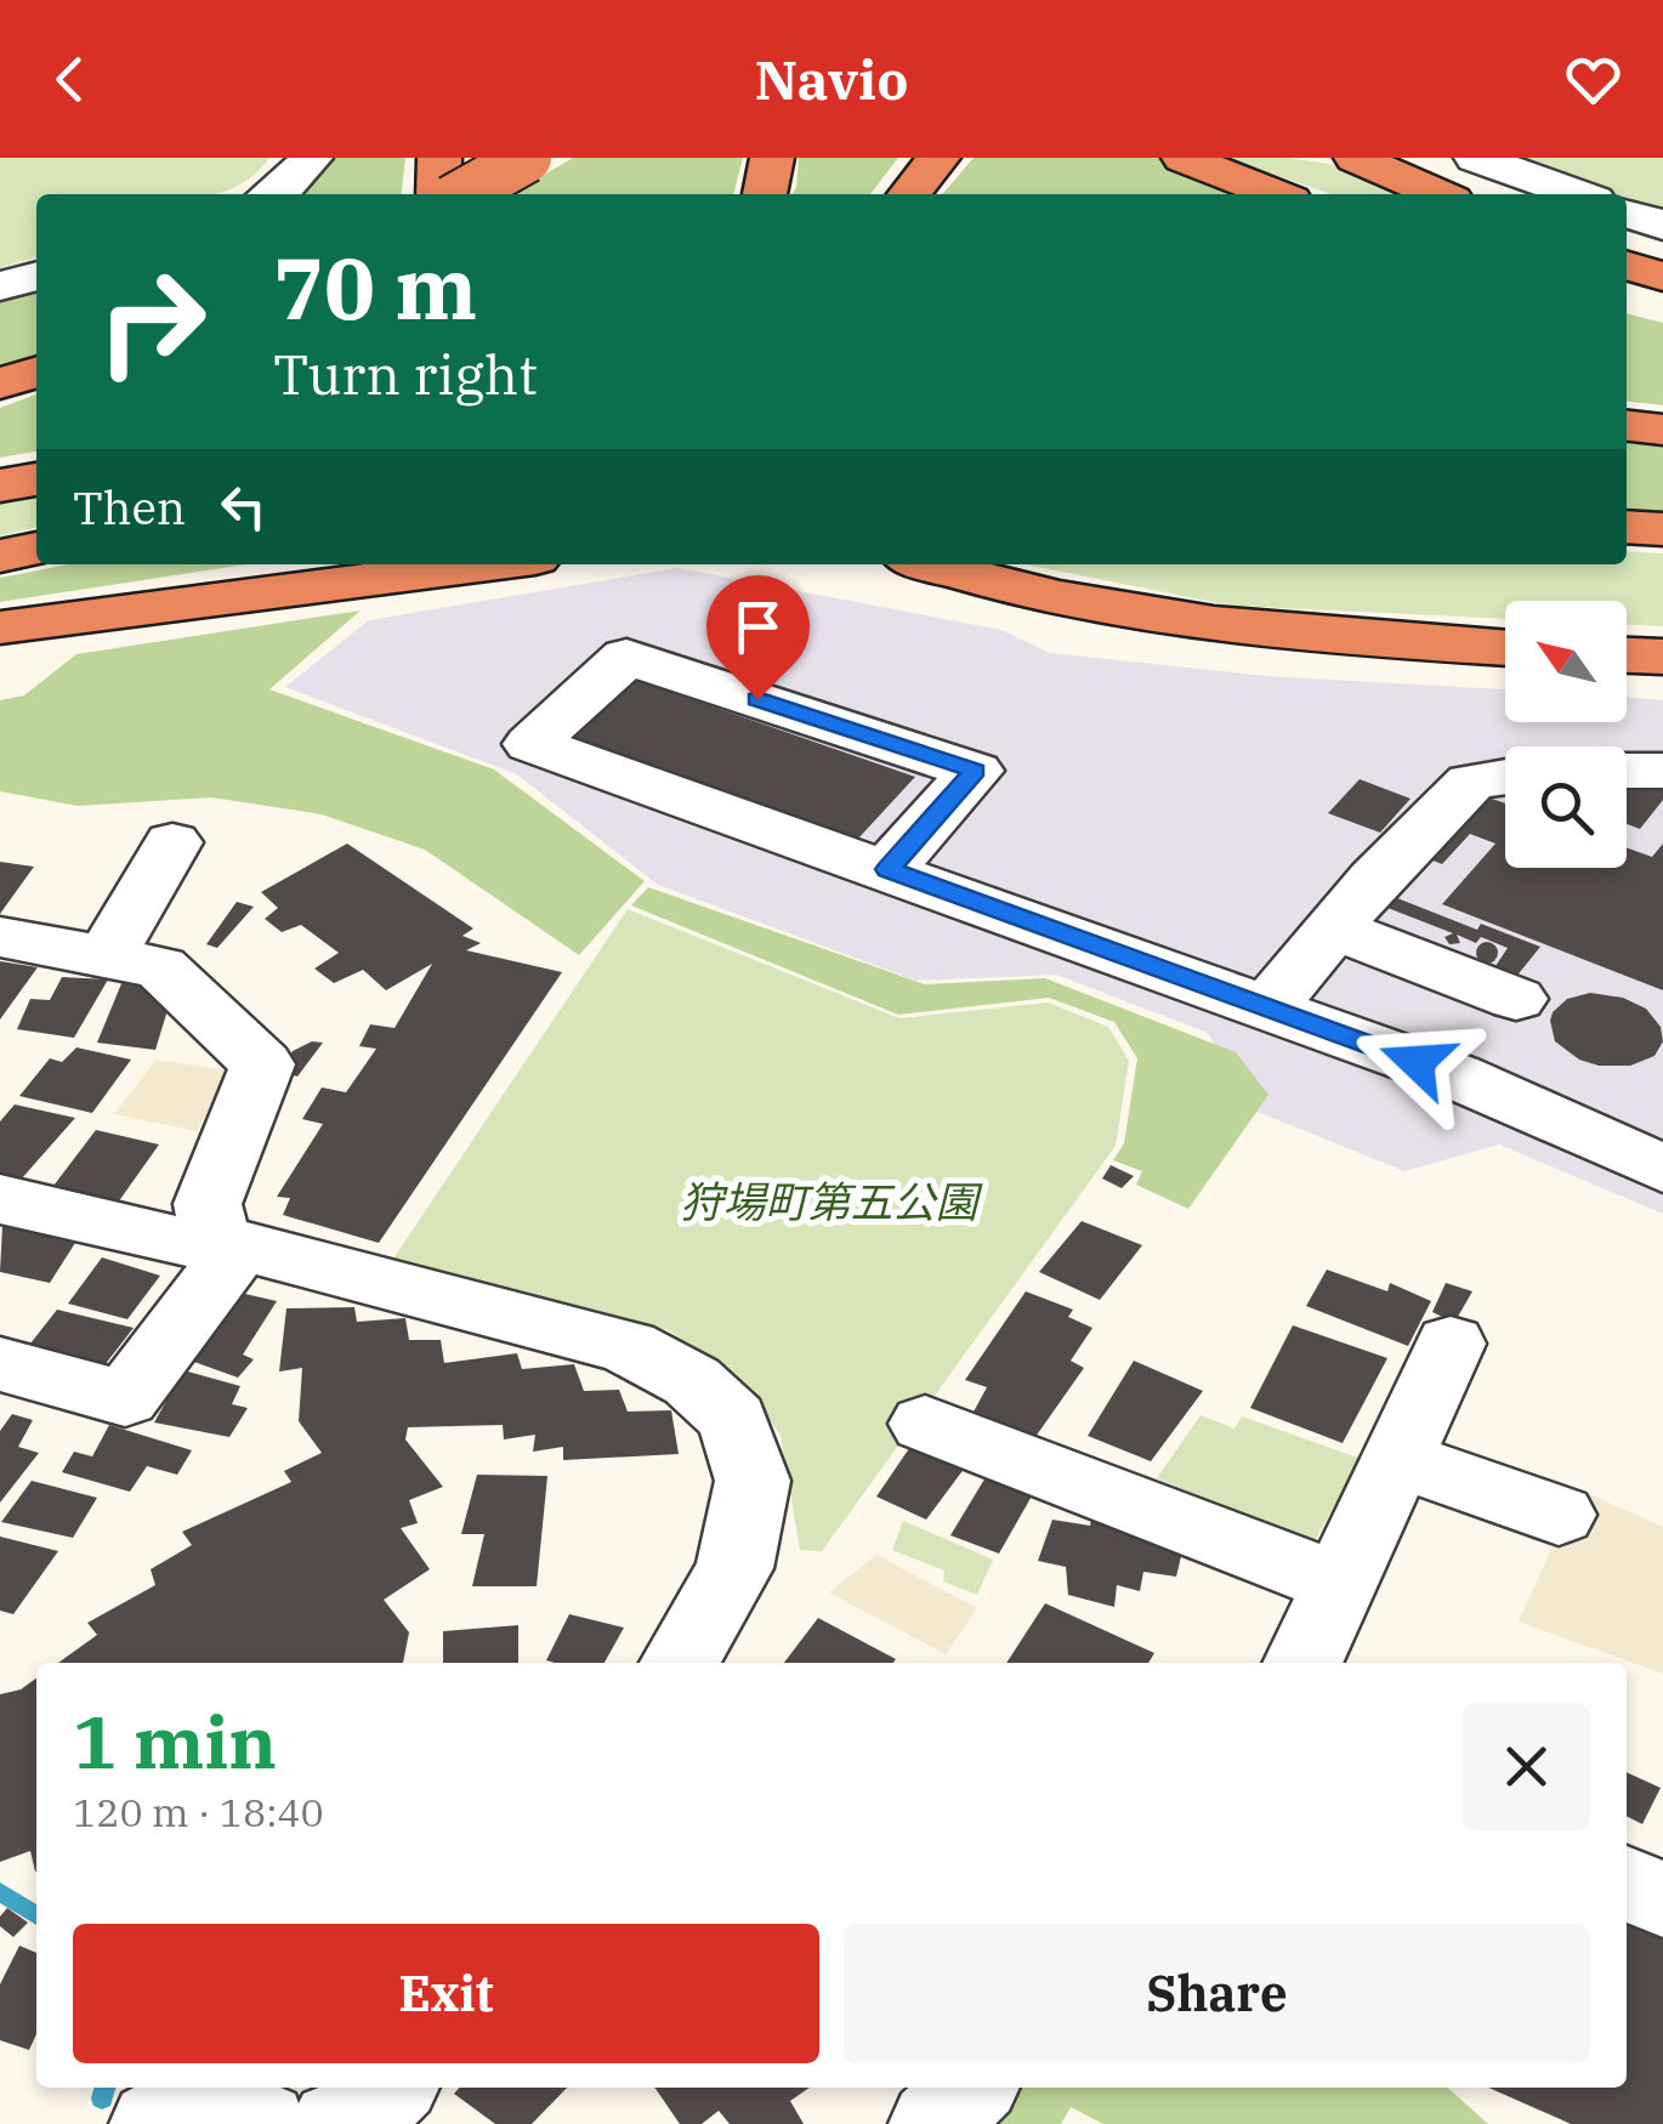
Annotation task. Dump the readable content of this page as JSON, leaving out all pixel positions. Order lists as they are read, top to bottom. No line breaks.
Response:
{"parks":["狩場町第五公園"],"north":"top left","page":{"header":"Navio","turn":["70 m","Turn right"],"then":"Then","heading":["1 min","120 m · 18:40"],"buttons":["Exit","Share"]}}
